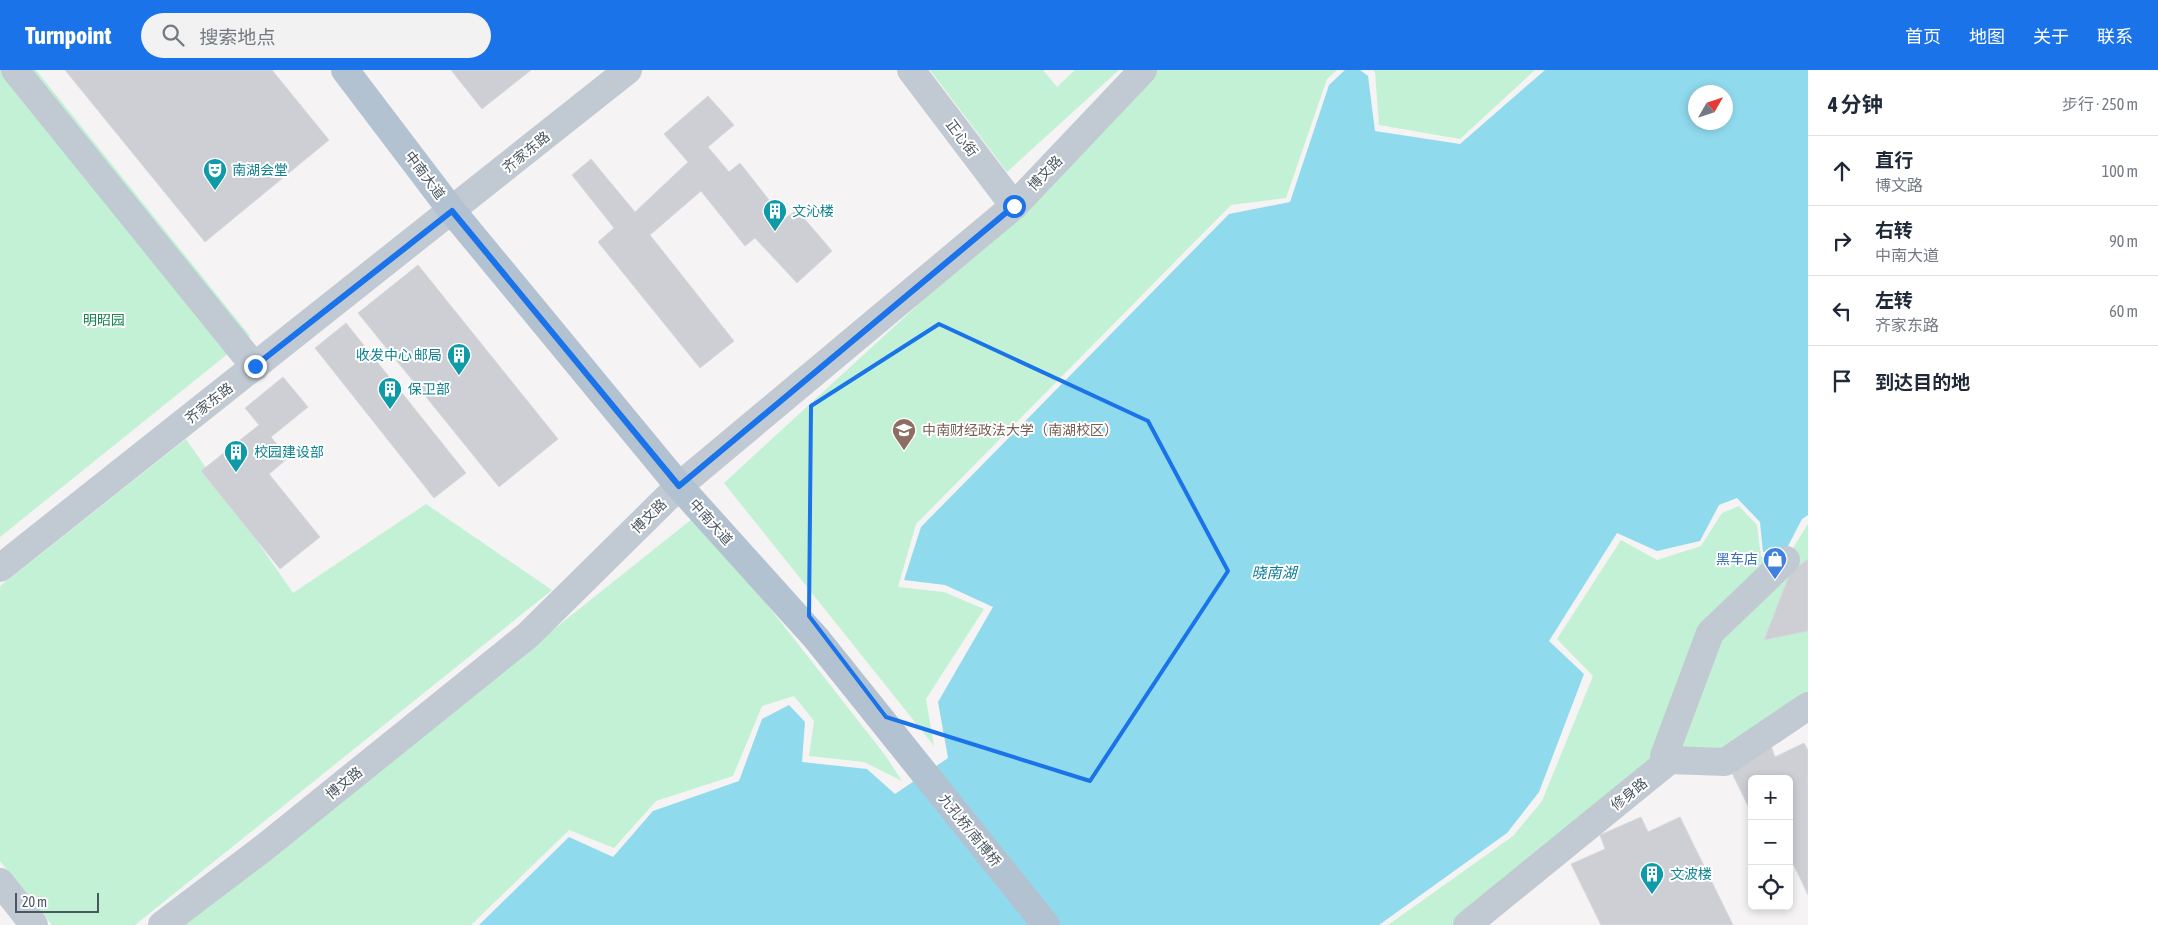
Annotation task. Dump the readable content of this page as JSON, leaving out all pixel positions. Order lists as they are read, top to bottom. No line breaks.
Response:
{"streets":{"main road":["中南大道","九孔桥/南博桥"],"street":["正心街","齐家东路","博文路","修身路"]},"crossings":[["正心街","博文路"],["齐家东路","中南大道"],["博文路","中南大道"],["中南大道","九孔桥/南博桥"]],"water":["晓南湖"],"parks":["明昭园"],"places":{"theatre":["南湖会堂"],"building":["文沁楼","收发中心 邮局","保卫部","校园建设部","文波楼"],"school or university":["中南财经政法大学（南湖校区）"],"shop":["黑车店"]},"scale_bar":"20 m","north":"top right","page":{"header":"Turnpoint","search":"搜索地点","nav":["首页","地图","关于","联系"],"heading":["4 分钟","步行 · 250 m"],"list":[["直行","博文路","100 m"],["右转","中南大道","90 m"],["左转","齐家东路","60 m"],"到达目的地"],"map_buttons":["+","−"],"scale":"20 m"}}
